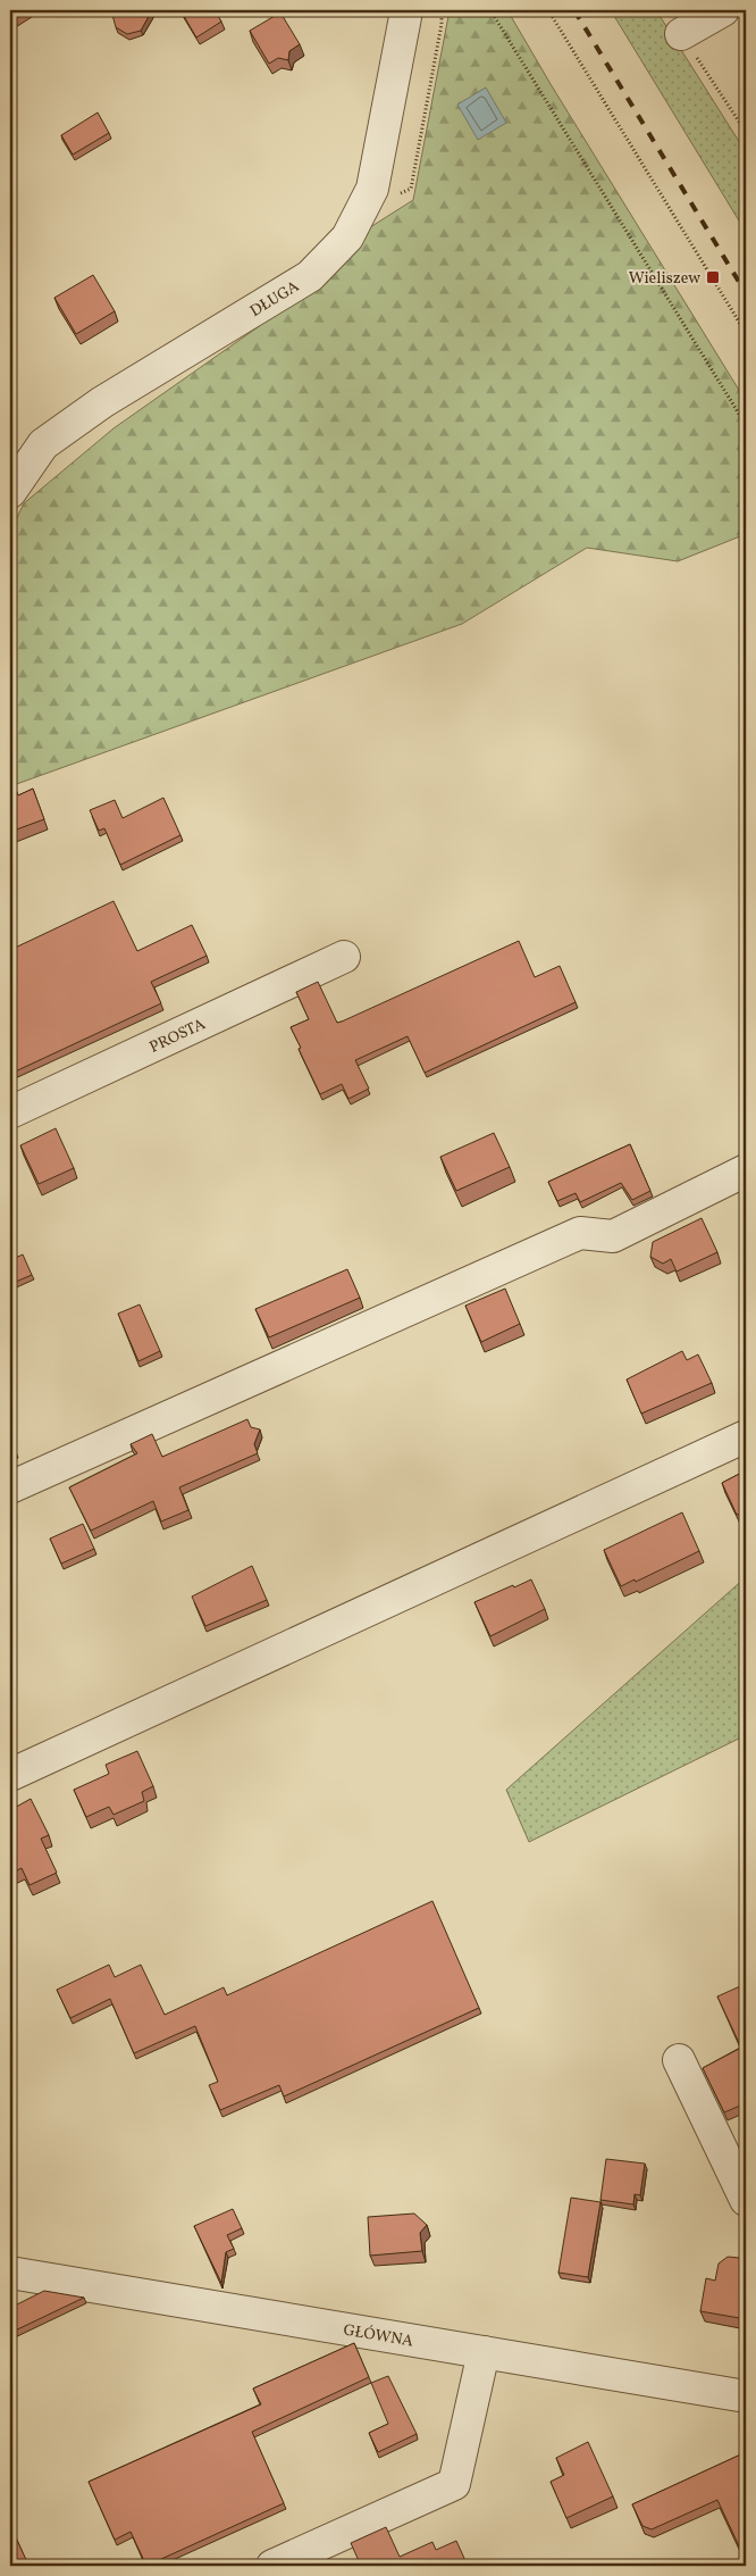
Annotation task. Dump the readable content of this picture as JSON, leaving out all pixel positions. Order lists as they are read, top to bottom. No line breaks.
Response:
{"streets":{"street":["DŁUGA","PROSTA","GŁÓWNA"]},"places":{"transit":["Wieliszew"]}}
